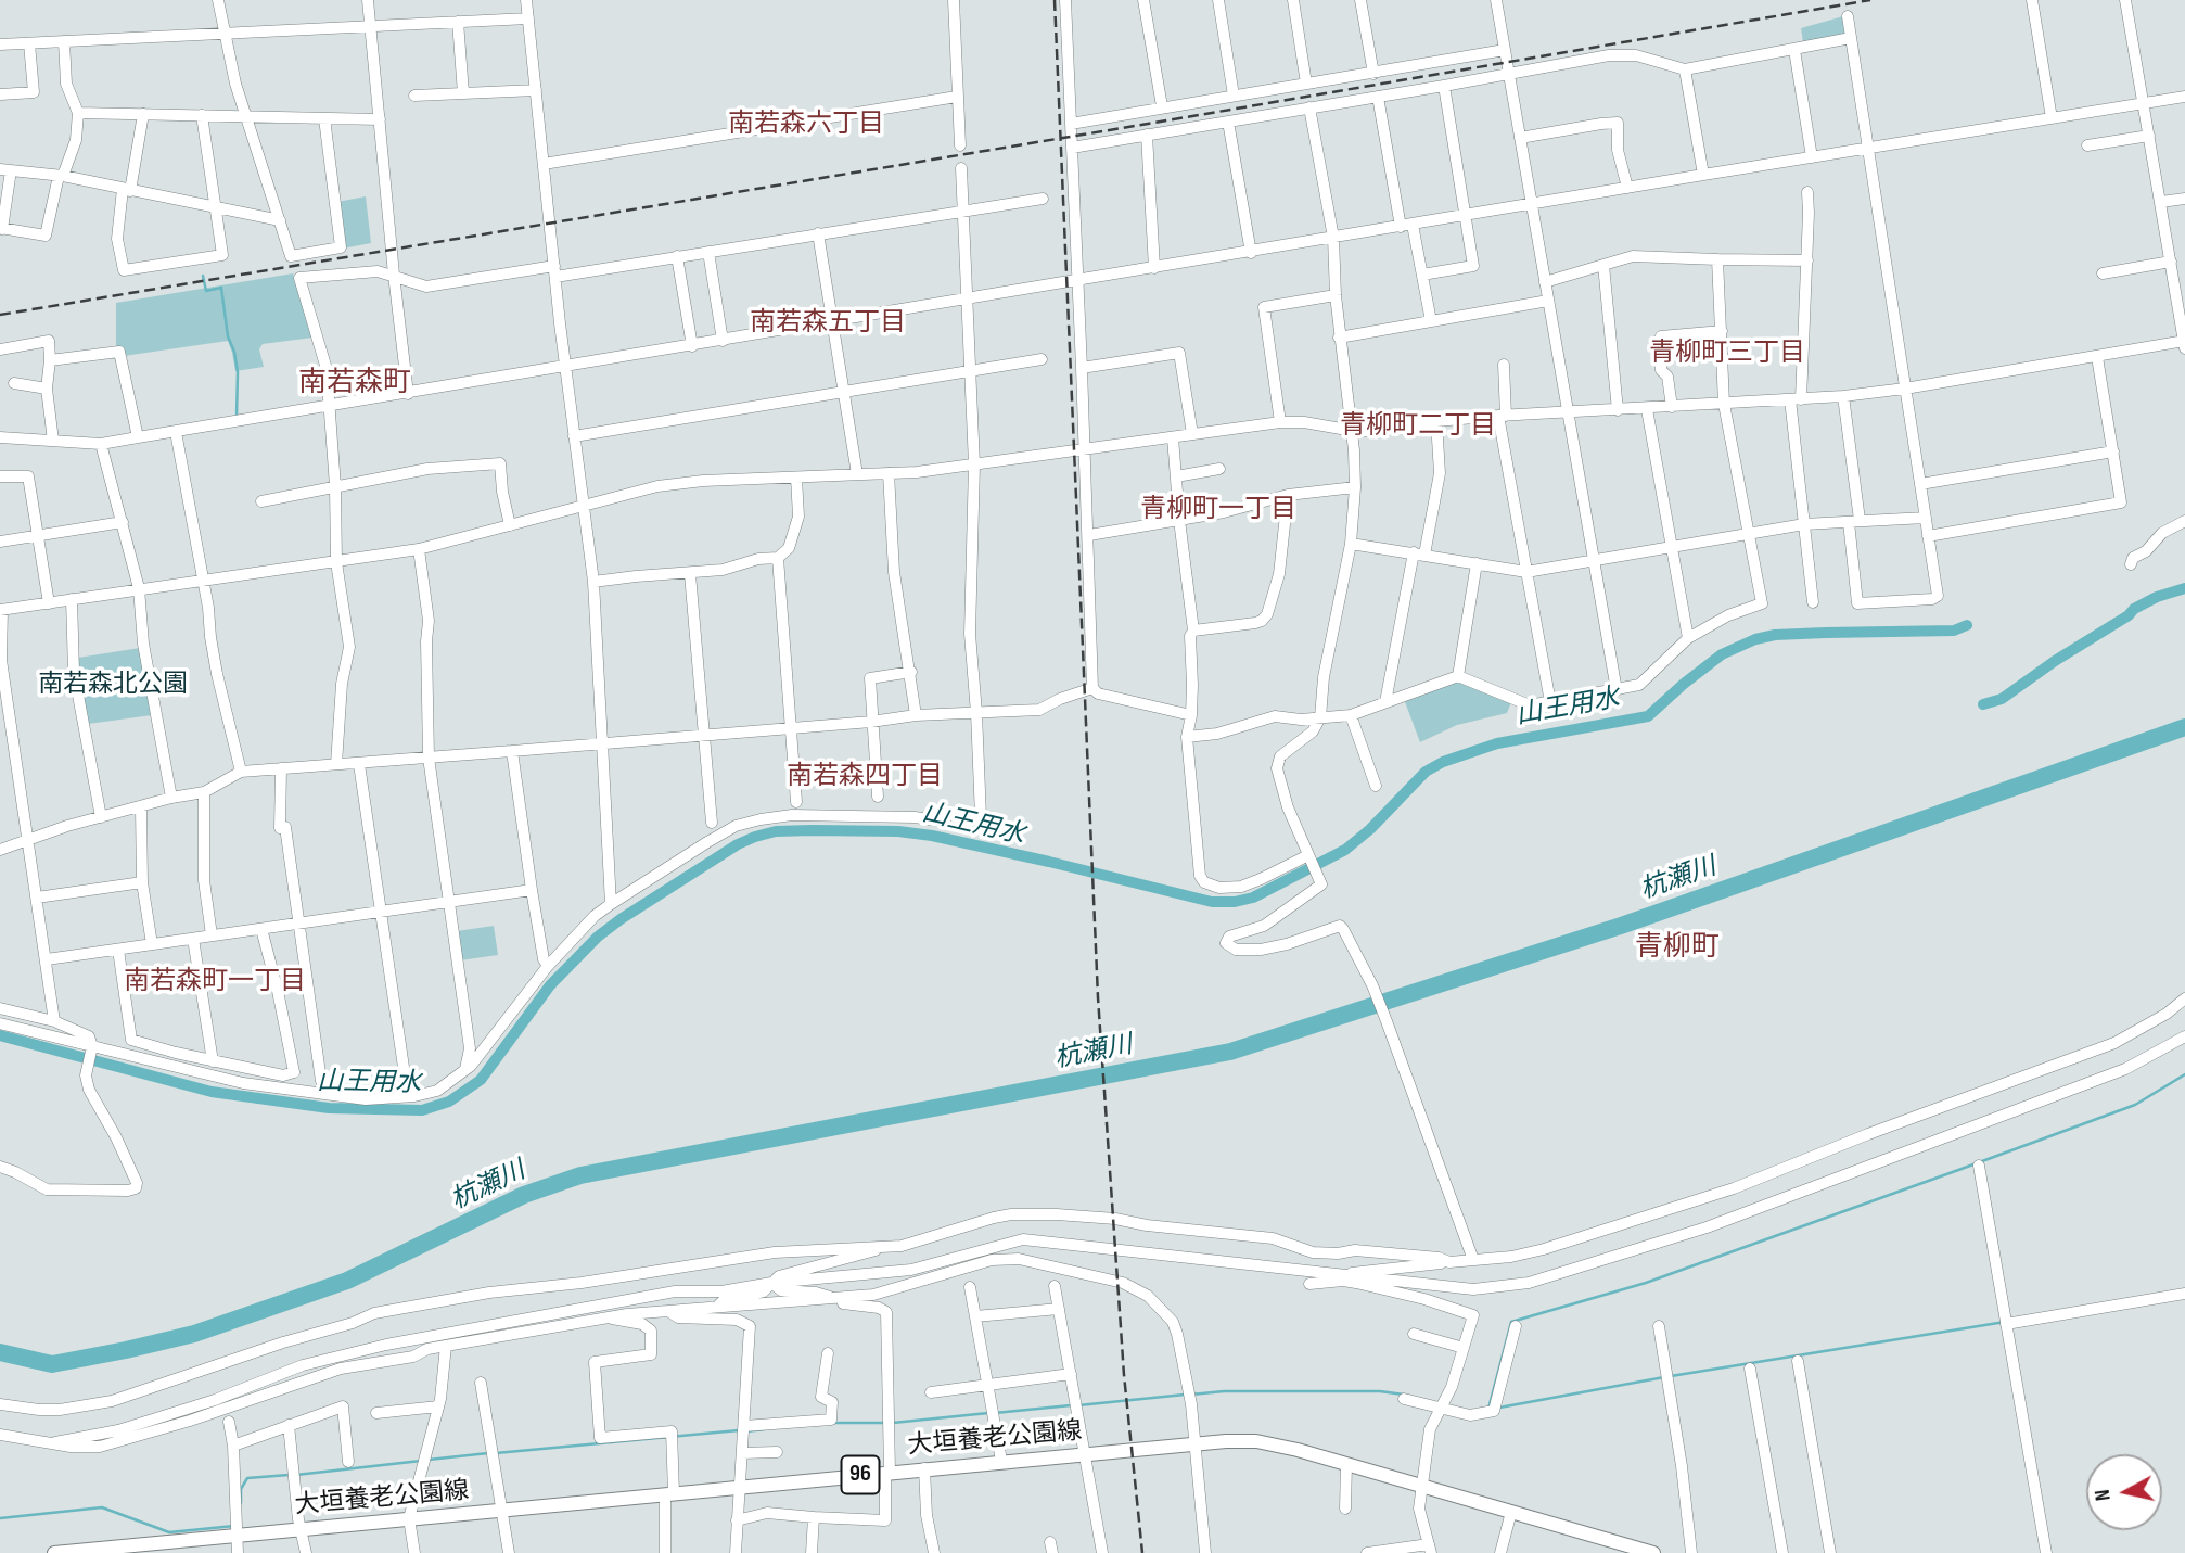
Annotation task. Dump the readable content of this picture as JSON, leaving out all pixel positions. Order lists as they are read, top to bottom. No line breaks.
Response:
{"streets":{"main road":["大垣養老公園線","96"]},"districts":["南若森六丁目","南若森五丁目","青柳町三丁目","南若森町","青柳町二丁目","青柳町一丁目","南若森四丁目","青柳町","南若森町一丁目"],"water":["山王用水","杭瀬川"],"parks":["南若森北公園"],"north":"left"}
